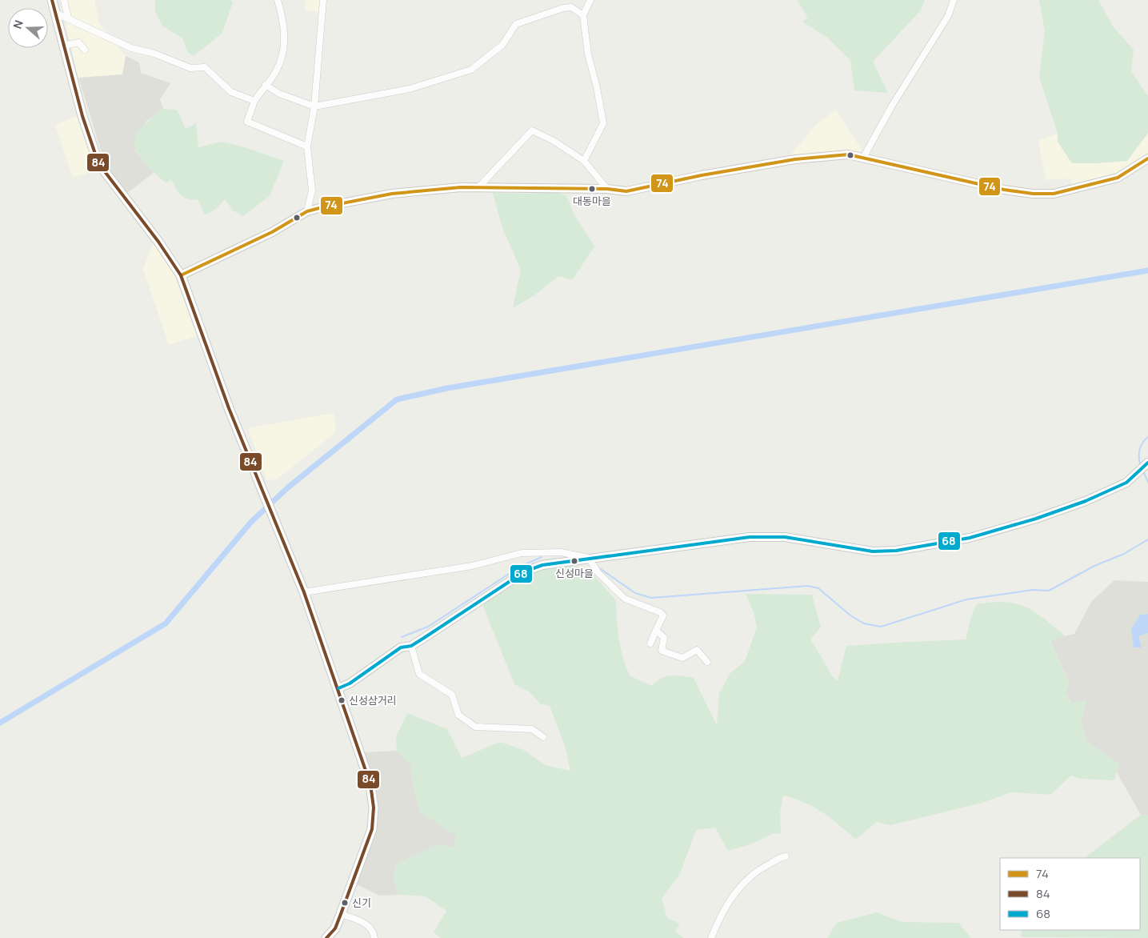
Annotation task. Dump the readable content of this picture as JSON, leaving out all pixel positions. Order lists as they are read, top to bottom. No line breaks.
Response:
{"places":["대동마을","신성마을","신성삼거리","신기"],"lines":["transit line 84","transit line 74","transit line 68"],"legend":["74","84","68"],"north":"left"}
